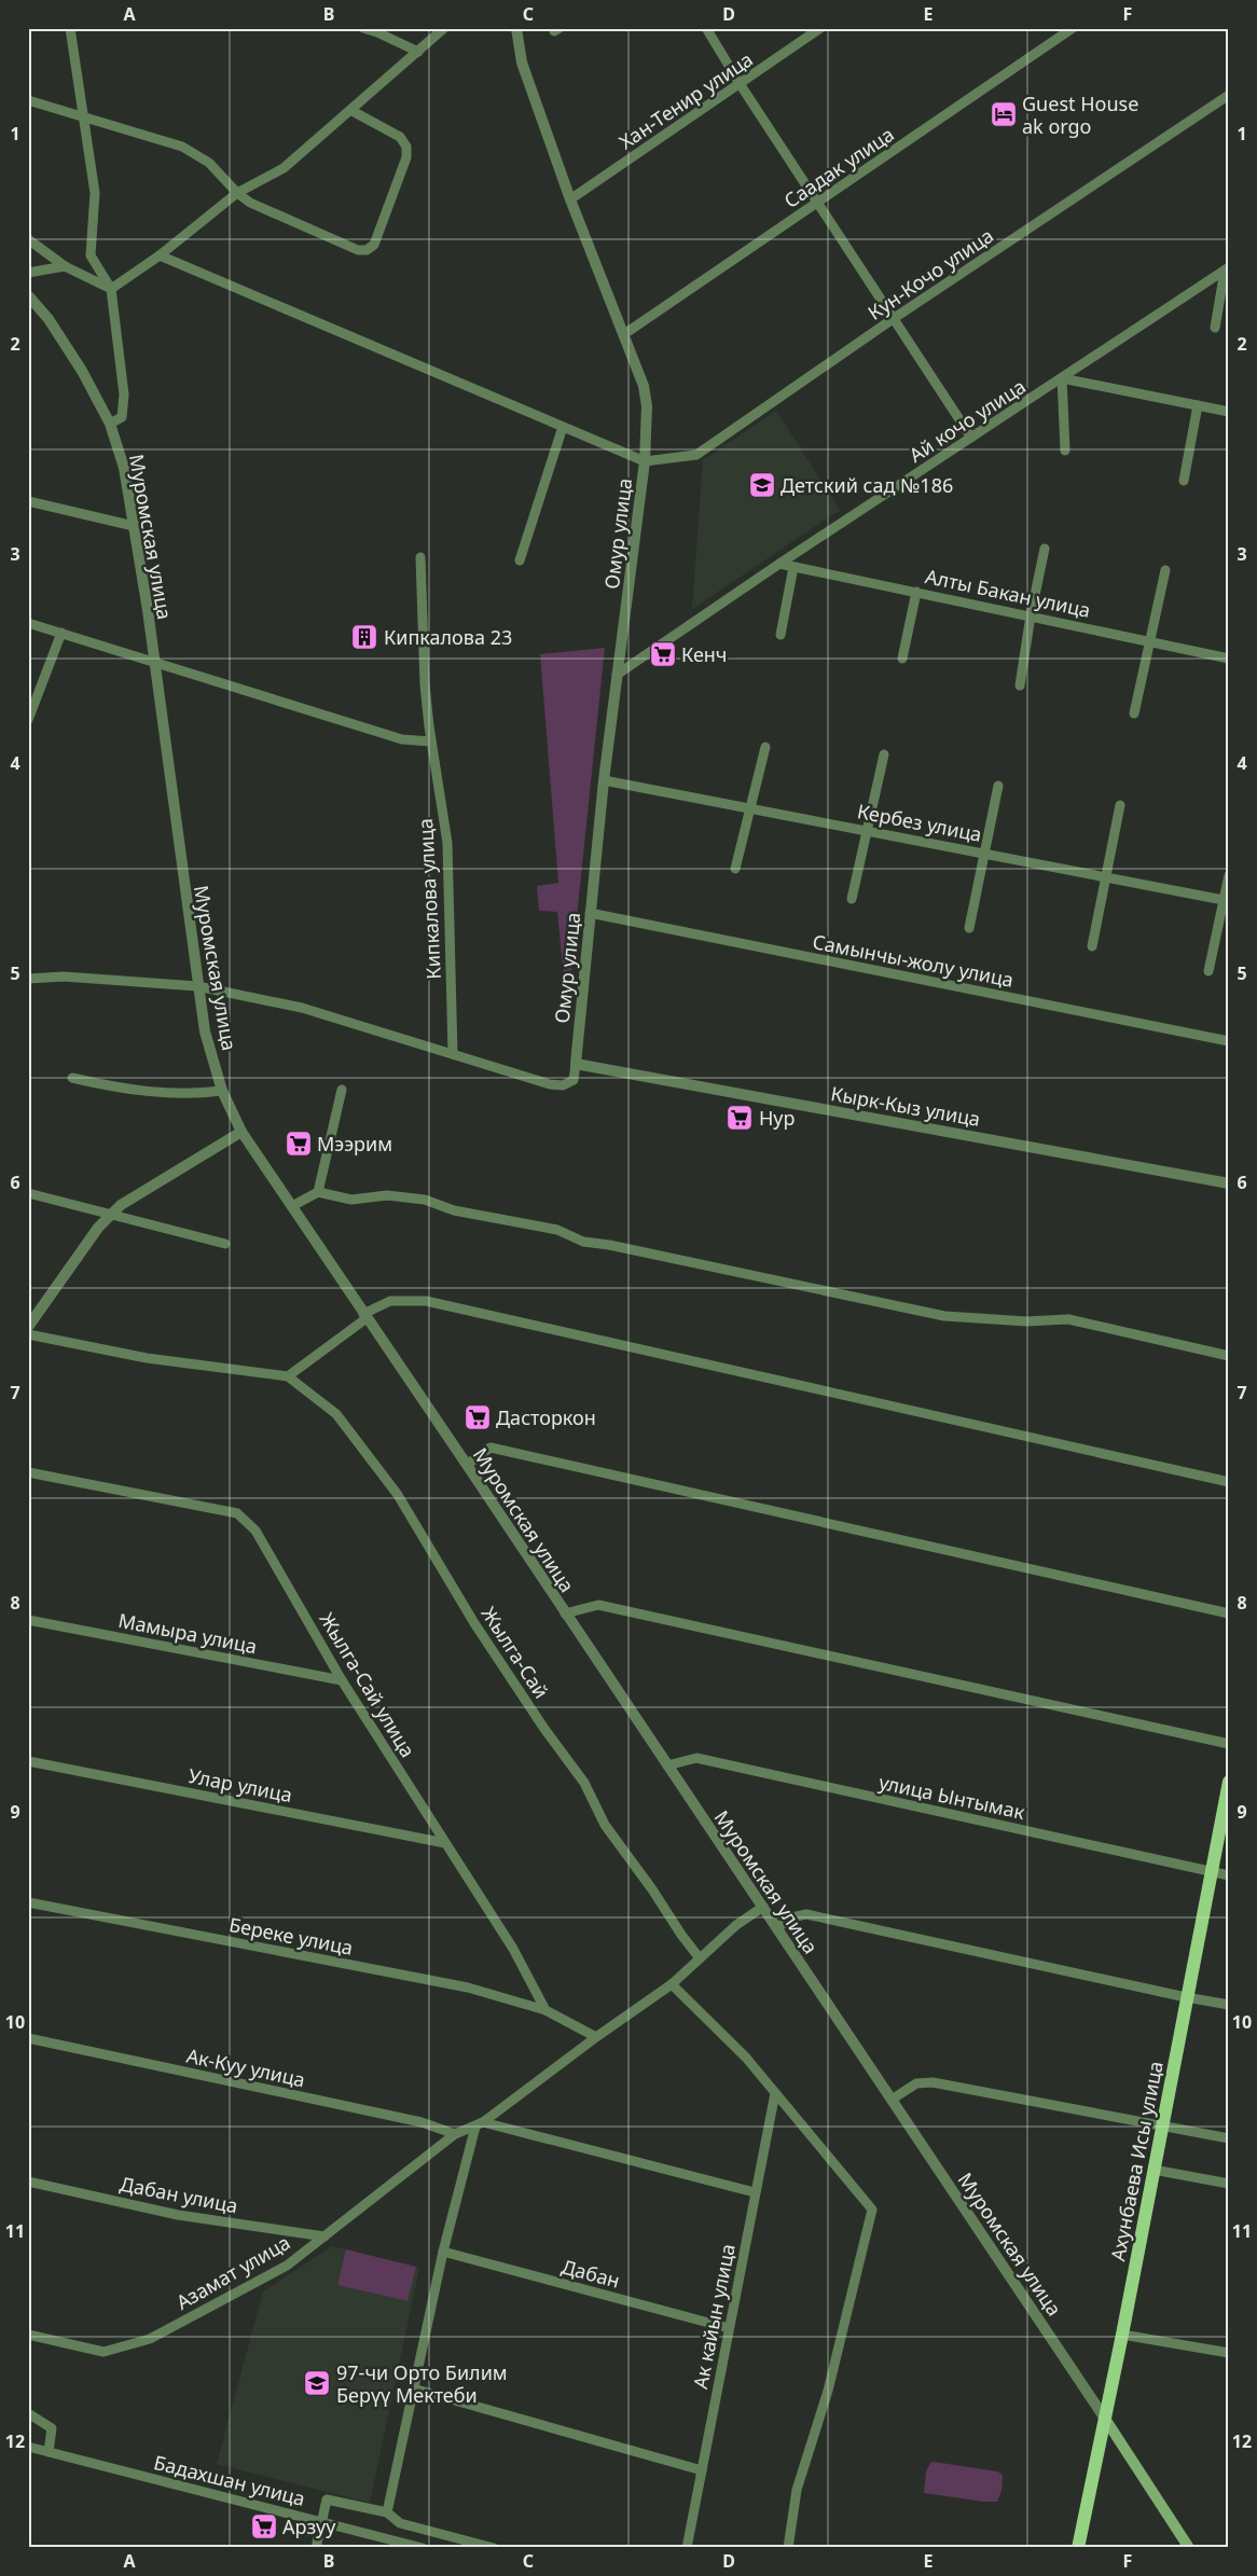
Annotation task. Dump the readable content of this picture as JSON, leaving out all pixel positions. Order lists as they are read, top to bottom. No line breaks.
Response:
{"streets":{"main road":["Муромская улица","Ахунбаева Исы улица"],"street":["Хан-Тенир улица","Саадак улица","Кун-Кочо улица","Ай кочо улица","Омур улица","Алты Бакан улица","Кербез улица","Кипкалова улица","Самынчы-жолу улица","Кырк-Кыз улица","Мамыра улица","Жылга-Сай","Жылга-Сай улица","Улар улица","улица Ынтымак","Береке улица","Ак-Куу улица","Дабан улица","Азамат улица","Дабан","Ак кайын улица","Бадахшан улица"]},"crossings":[["Хан-Тенир улица","Омур улица"],["Саадак улица","Омур улица"],["Кун-Кочо улица","Омур улица"],["Ай кочо улица","Омур улица"],["Ай кочо улица","Алты Бакан улица"],["Омур улица","Кербез улица"],["Омур улица","Самынчы-жолу улица"],["Омур улица","Кырк-Кыз улица"],["Муромская улица","улица Ынтымак"],["Муромская улица","Ахунбаева Исы улица"],["Муромская улица","Азамат улица"],["Мамыра улица","Жылга-Сай улица"],["Жылга-Сай","Азамат улица"],["Жылга-Сай улица","Улар улица"],["Жылга-Сай улица","Береке улица"],["улица Ынтымак","Ахунбаева Исы улица"],["Ак-Куу улица","Азамат улица"],["Дабан улица","Азамат улица"],["Дабан","Ак кайын улица"]],"places":{"hotel":["Guest House ak orgo"],"school or university":["Детский сад №186","97-чи Орто Билим Берүү Мектеби"],"building":["Кипкалова 23"],"supermarket":["Кенч","Нур","Мээрим","Дасторкон","Арзуу"]},"grid":{"columns":["A","B","C","D","E","F"],"rows":["1","2","3","4","5","6","7","8","9","10","11","12"]}}
